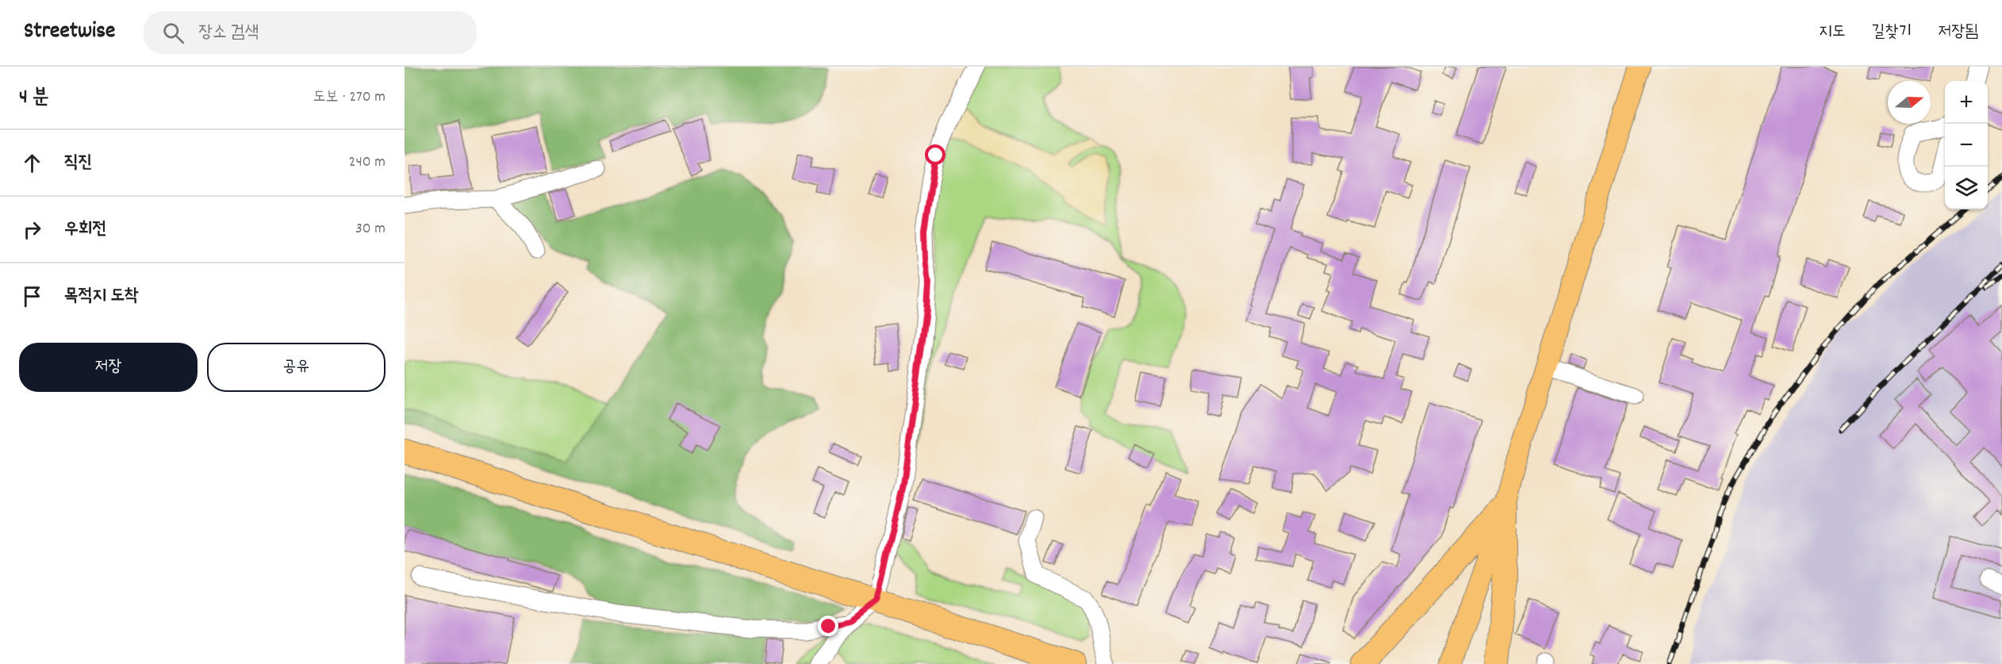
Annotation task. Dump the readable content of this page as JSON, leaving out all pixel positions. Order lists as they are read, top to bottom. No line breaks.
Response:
{"north":"right","page":{"header":"Streetwise","search":"장소 검색","nav":["지도","길찾기","저장됨"],"heading":["4 분","도보 · 270 m"],"map_buttons":["+","−"],"list":[["직진","240 m"],["우회전","30 m"],"목적지 도착"],"buttons":["저장","공유"]}}
